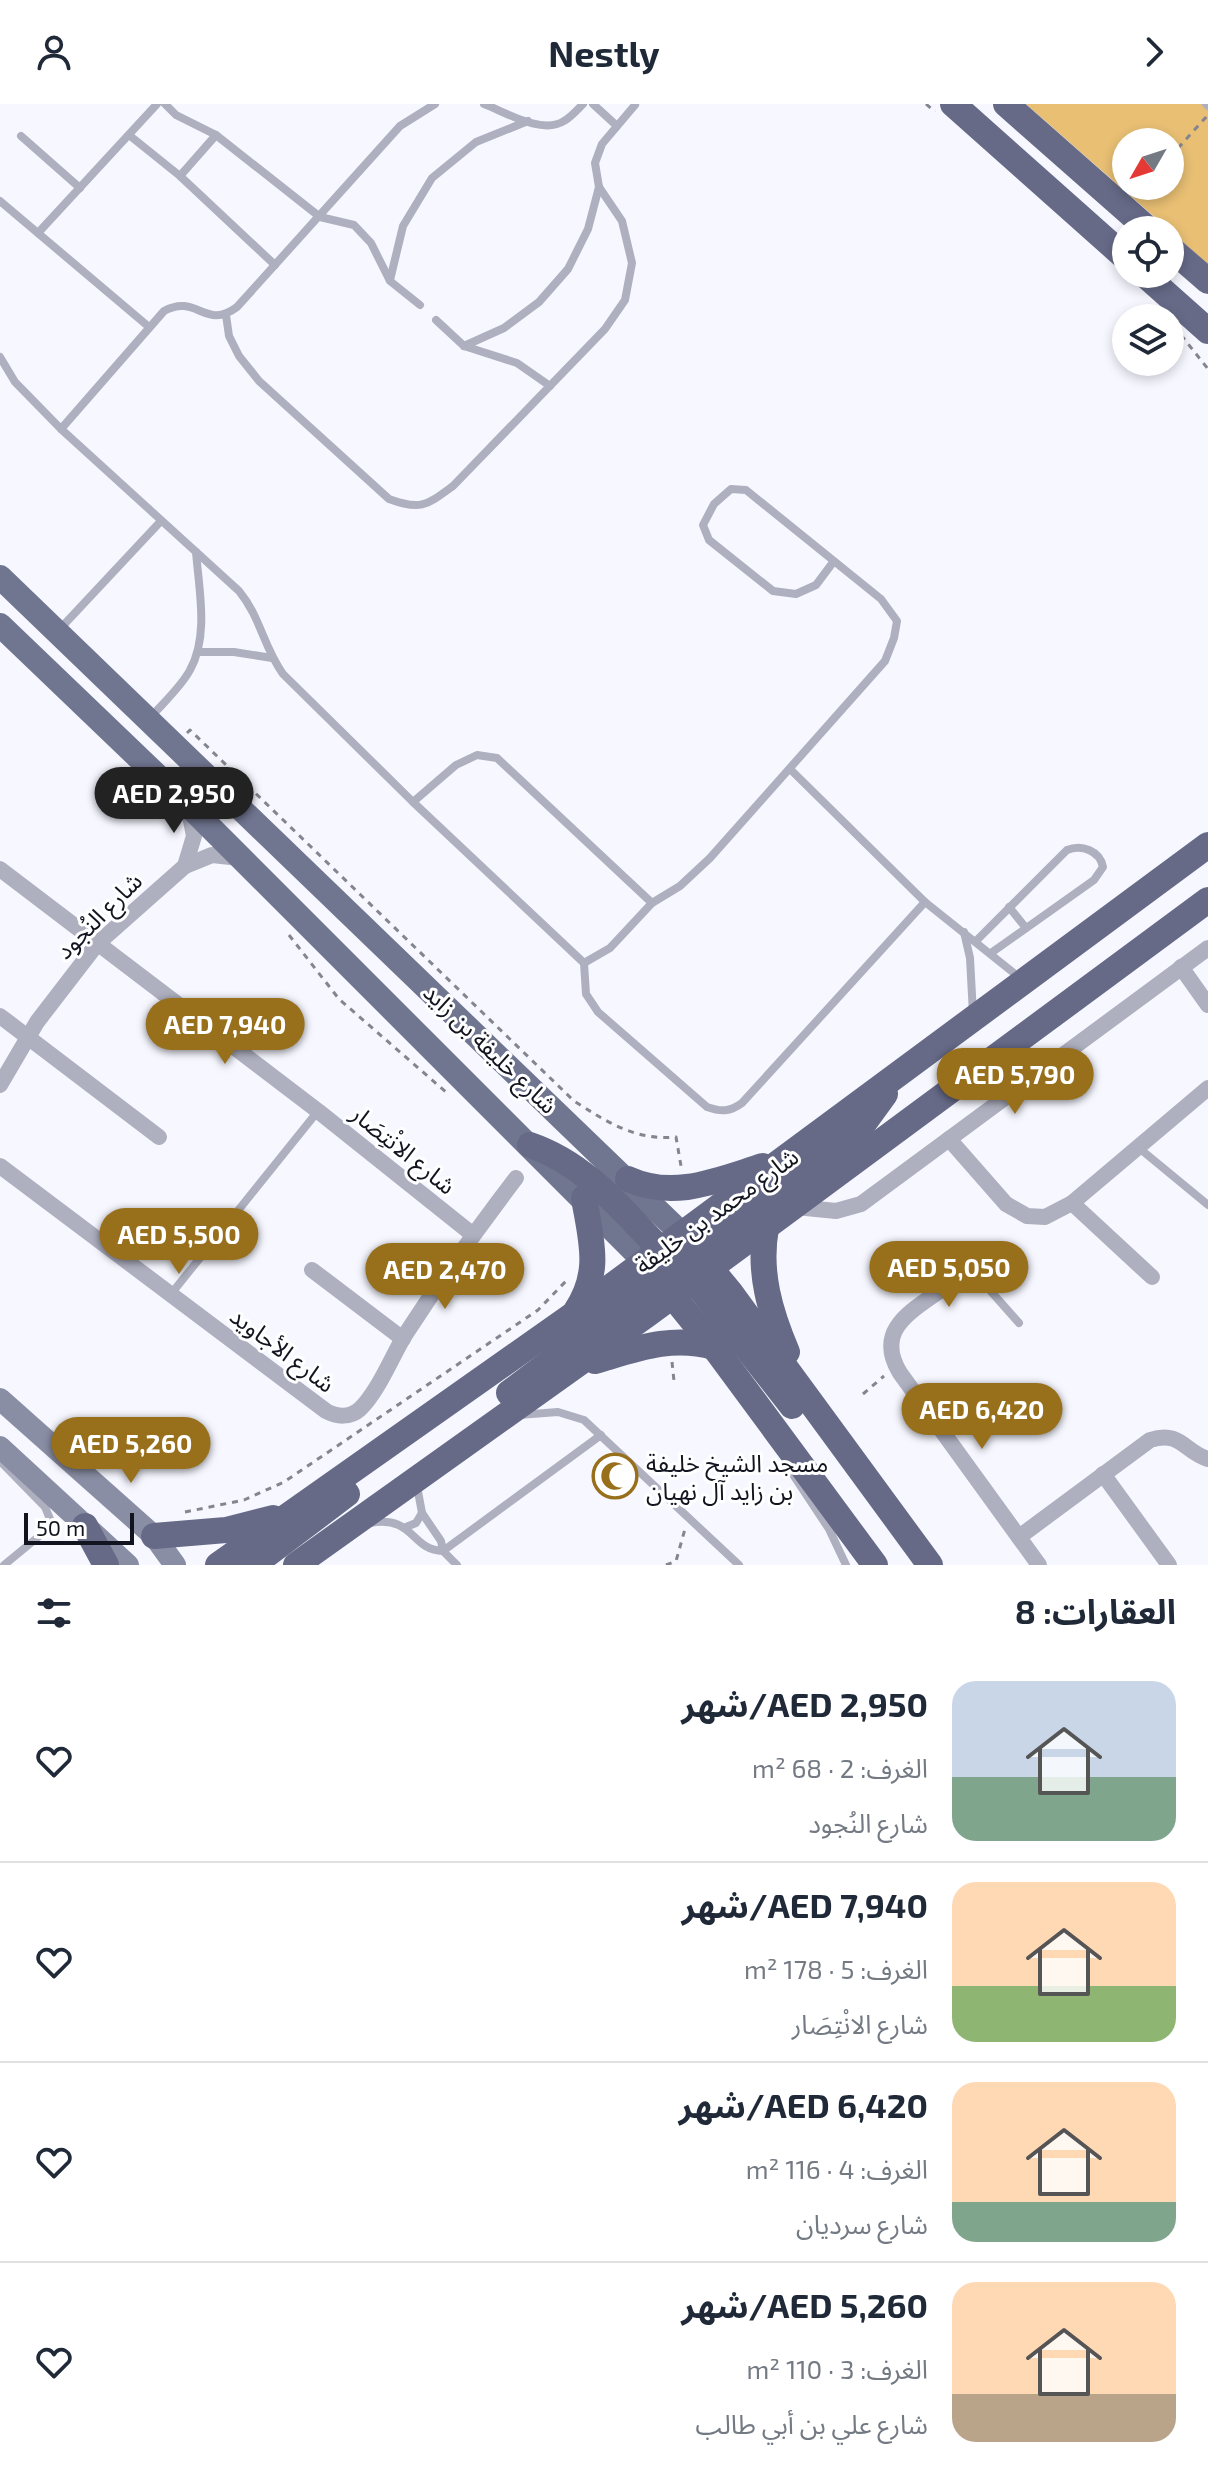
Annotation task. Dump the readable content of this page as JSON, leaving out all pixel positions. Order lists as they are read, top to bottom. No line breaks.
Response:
{"streets":{"highway":["شارع خليفة بن زايد","شارع محمد بن خليفة"],"street":["شارع النُجود","شارع الانْتِصَار","شارع الأجاويد"]},"crossings":[["شارع النُجود","شارع خليفة بن زايد"],["شارع النُجود","شارع الانْتِصَار"],["شارع خليفة بن زايد","شارع محمد بن خليفة"],["شارع الانْتِصَار","شارع الأجاويد"]],"places":{"mosque":["مسجد الشيخ خليفة بن زايد آل نهيان"]},"scale_bar":"50 m","north":"bottom left","page":{"header":"Nestly","price":["AED 2,950","AED 7,940","AED 5,790","AED 5,500","AED 5,050","AED 2,470","AED 6,420","AED 5,260"],"scale":"50 m","heading":"العقارات: 8","list":[{"name":"AED 2,950/شهر","note":"الغرف: 2 · 68 m² · شارع النُجود"},{"name":"AED 7,940/شهر","note":"الغرف: 5 · 178 m² · شارع الانْتِصَار"},{"name":"AED 6,420/شهر","note":"الغرف: 4 · 116 m² · شارع سرديان"},{"name":"AED 5,260/شهر","note":"الغرف: 3 · 110 m² · شارع علي بن أبي طالب"}]}}
